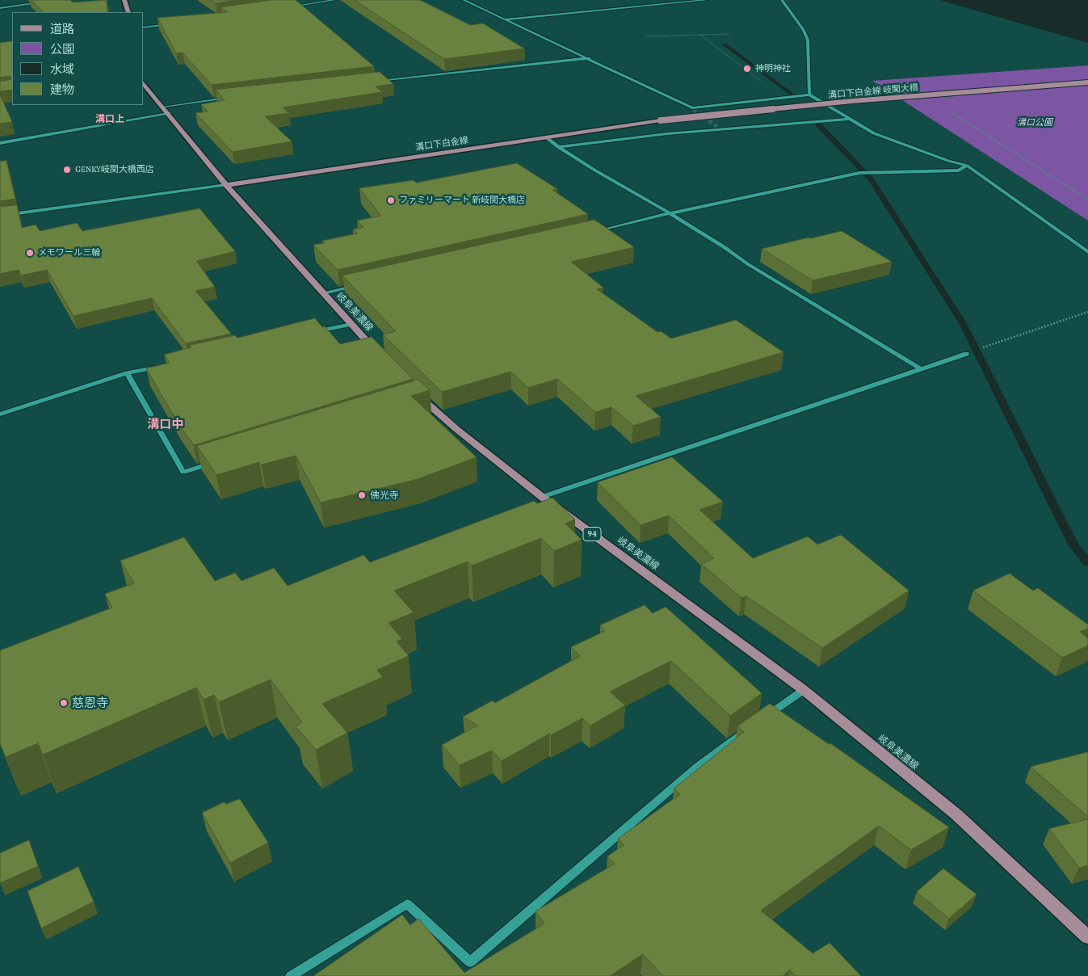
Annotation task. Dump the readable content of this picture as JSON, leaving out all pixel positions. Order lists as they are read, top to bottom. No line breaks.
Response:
{"streets":{"main road":["溝口下白金線 岐関大橋","溝口下白金線","岐阜美濃線","94"]},"crossings":[["溝口下白金線 岐関大橋","溝口下白金線"],["溝口下白金線","岐阜美濃線"]],"districts":["溝口上","溝口中"],"parks":["溝口公園"],"places":["神明神社","GENKY岐関大橋西店","ファミリーマート 新岐関大橋店","メモワール三輪","佛光寺","慈恩寺"],"legend":["道路","公園","水域","建物"]}
